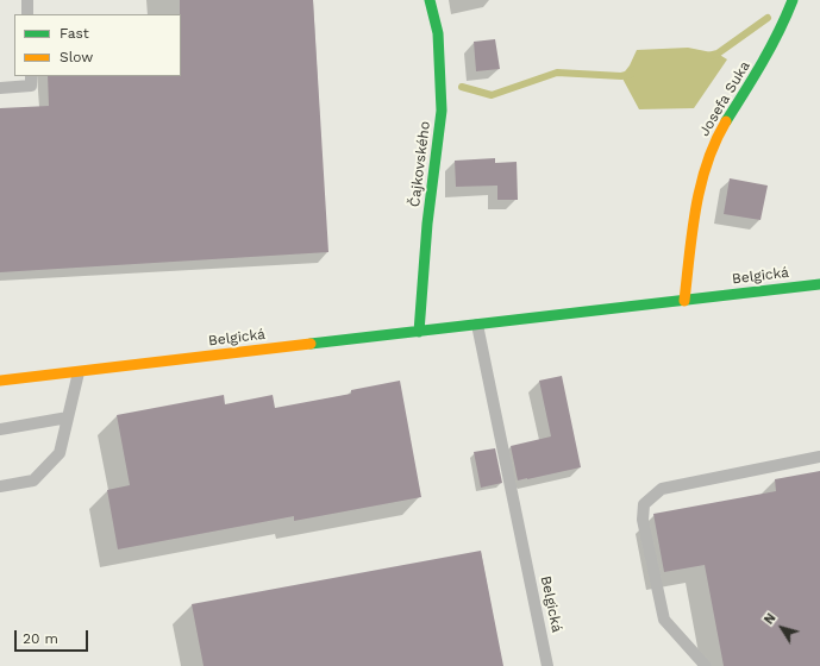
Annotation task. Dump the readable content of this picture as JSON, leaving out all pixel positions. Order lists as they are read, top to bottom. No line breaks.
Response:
{"streets":{"street":["Josefa Suka","Čajkovského","Belgická"]},"crossings":[["Josefa Suka","Belgická"],["Čajkovského","Belgická"]],"legend":["Fast","Slow"],"scale_bar":"20 m","north":"top left"}
